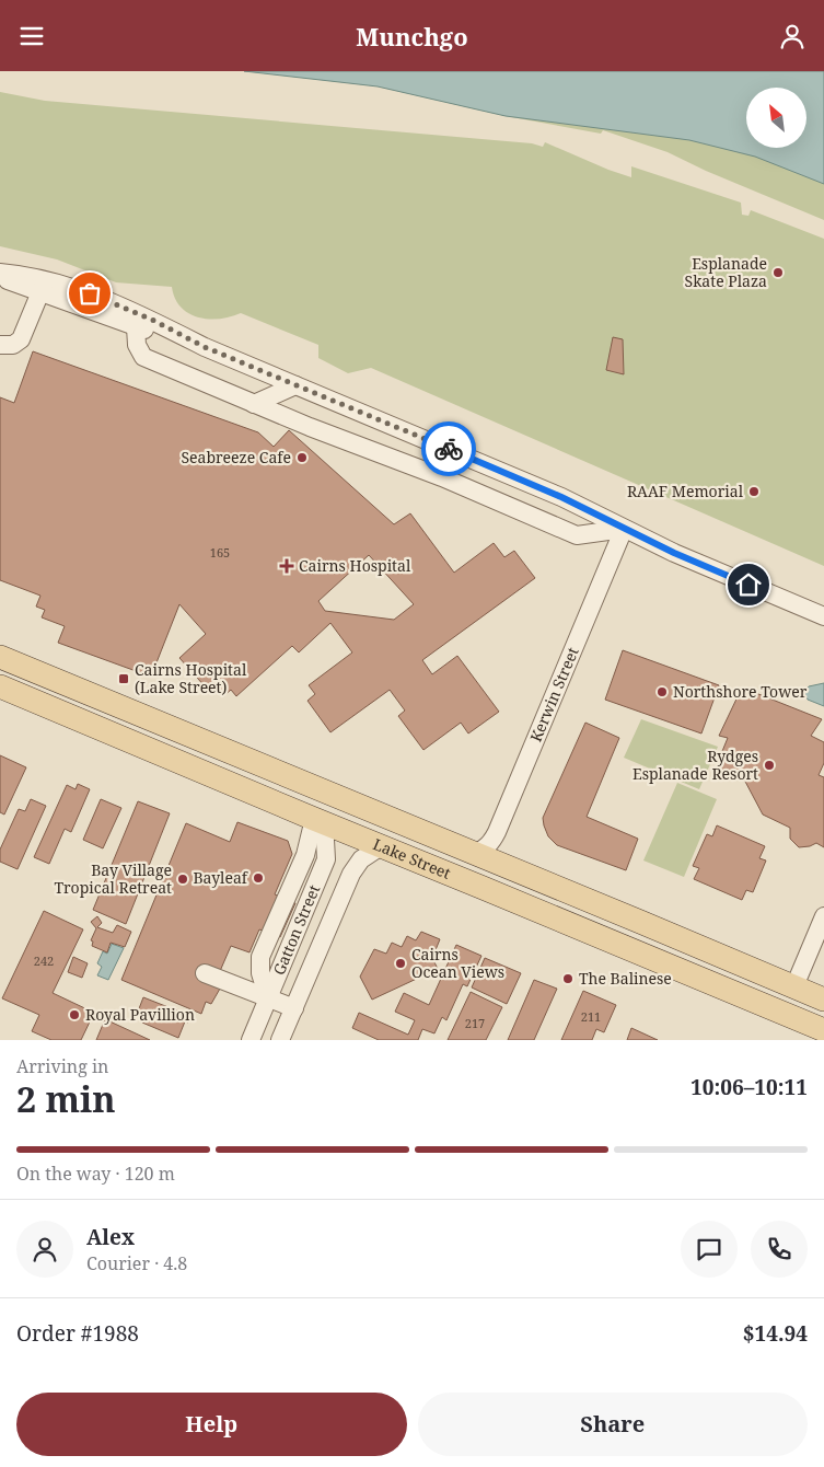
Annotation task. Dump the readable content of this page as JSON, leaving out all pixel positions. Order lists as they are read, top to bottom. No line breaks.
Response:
{"streets":{"main road":["Lake Street"],"street":["Kerwin Street","Gatton Street"]},"crossings":[["Kerwin Street","Lake Street"],["Lake Street","Gatton Street"]],"places":{"other":["Esplanade Skate Plaza","Seabreeze Cafe","RAAF Memorial","Northshore Tower","Rydges Esplanade Resort","Bayleaf","Bay Village Tropical Retreat","Cairns Ocean Views","The Balinese","Royal Pavillion"],"health":["Cairns Hospital"],"transit":["Cairns Hospital (Lake Street)"]},"house_numbers":["165","242","211","217"],"north":"top left","page":{"header":"Munchgo","heading":["2 min","Arriving in","10:06–10:11"],"panel":["Alex","Courier · 4.8","Order #1988","$14.94"],"bar":"On the way · 120 m","buttons":["Help","Share"]}}
